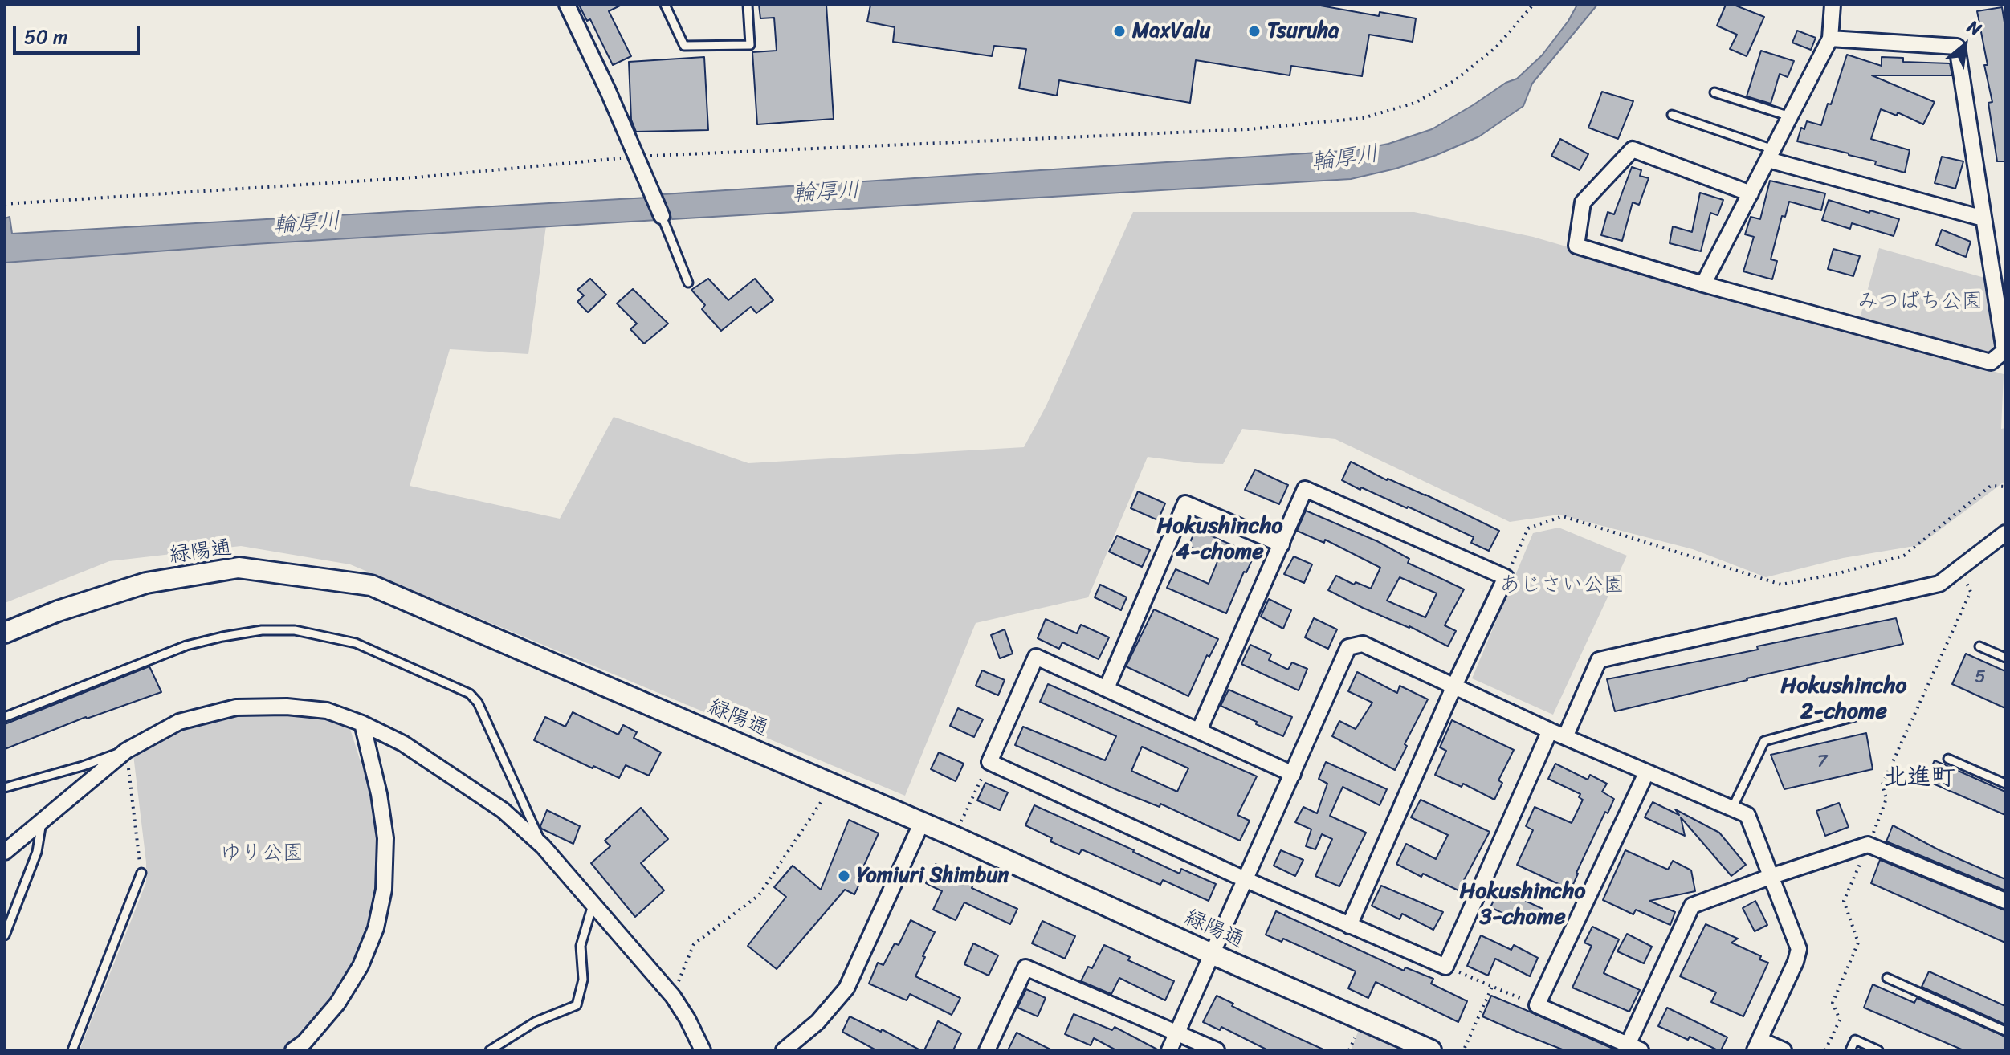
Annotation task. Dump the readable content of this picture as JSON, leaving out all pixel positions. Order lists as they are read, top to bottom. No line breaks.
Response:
{"streets":{"street":["緑陽通"]},"districts":["Hokushincho 4-chome","Hokushincho 2-chome","北進町","Hokushincho 3-chome"],"water":["輪厚川"],"parks":["みつばち公園","あじさい公園","ゆり公園"],"places":["MaxValu","Tsuruha","Yomiuri Shimbun"],"house_numbers":["5","7"],"scale_bar":"50 m","north":"top right"}
